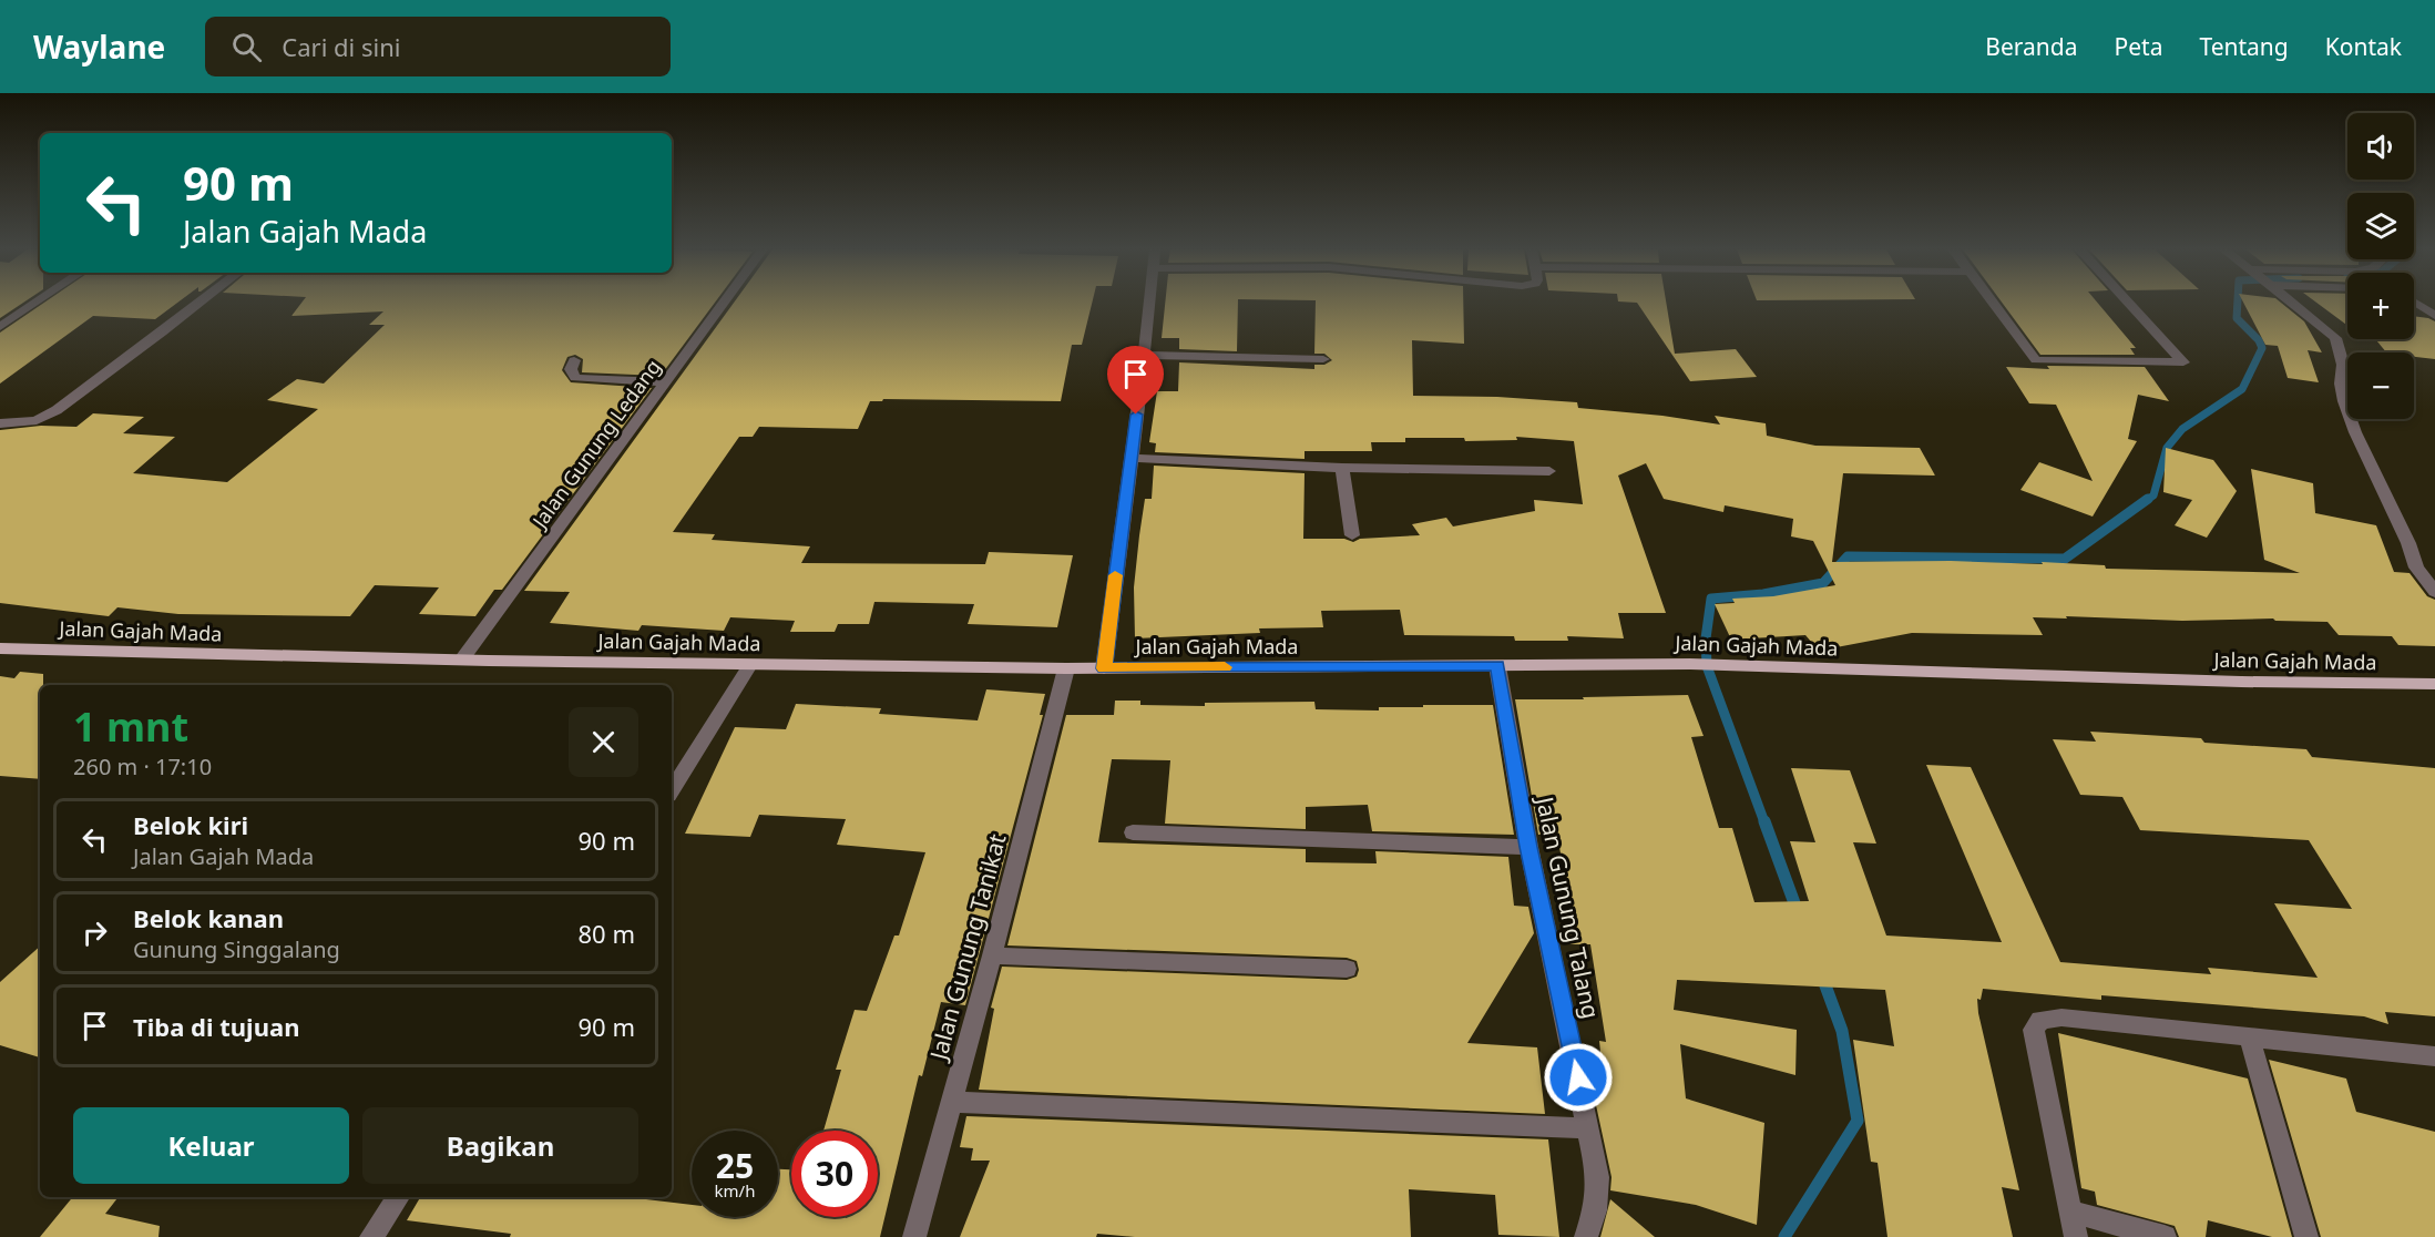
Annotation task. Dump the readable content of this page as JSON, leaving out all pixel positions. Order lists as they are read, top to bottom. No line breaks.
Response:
{"streets":{"main road":["Jalan Gajah Mada"],"street":["Jalan Gunung Ledang","Jalan Gunung Talang","Jalan Gunung Tanikat"]},"crossings":[["Jalan Gunung Ledang","Jalan Gajah Mada"],["Jalan Gajah Mada","Jalan Gunung Talang"],["Jalan Gajah Mada","Jalan Gunung Tanikat"]],"page":{"header":"Waylane","search":"Cari di sini","nav":["Beranda","Peta","Tentang","Kontak"],"map_buttons":["+","−"],"turn":["90 m","Jalan Gajah Mada"],"heading":["1 mnt","260 m · 17:10"],"list":[{"name":"Belok kiri","note":"Jalan Gajah Mada","value":"90 m"},{"name":"Belok kanan","note":"Gunung Singgalang","value":"80 m"},{"name":"Tiba di tujuan","value":"90 m"}],"buttons":["Keluar","Bagikan"],"speed":"25 km/h","limit":"30"}}
